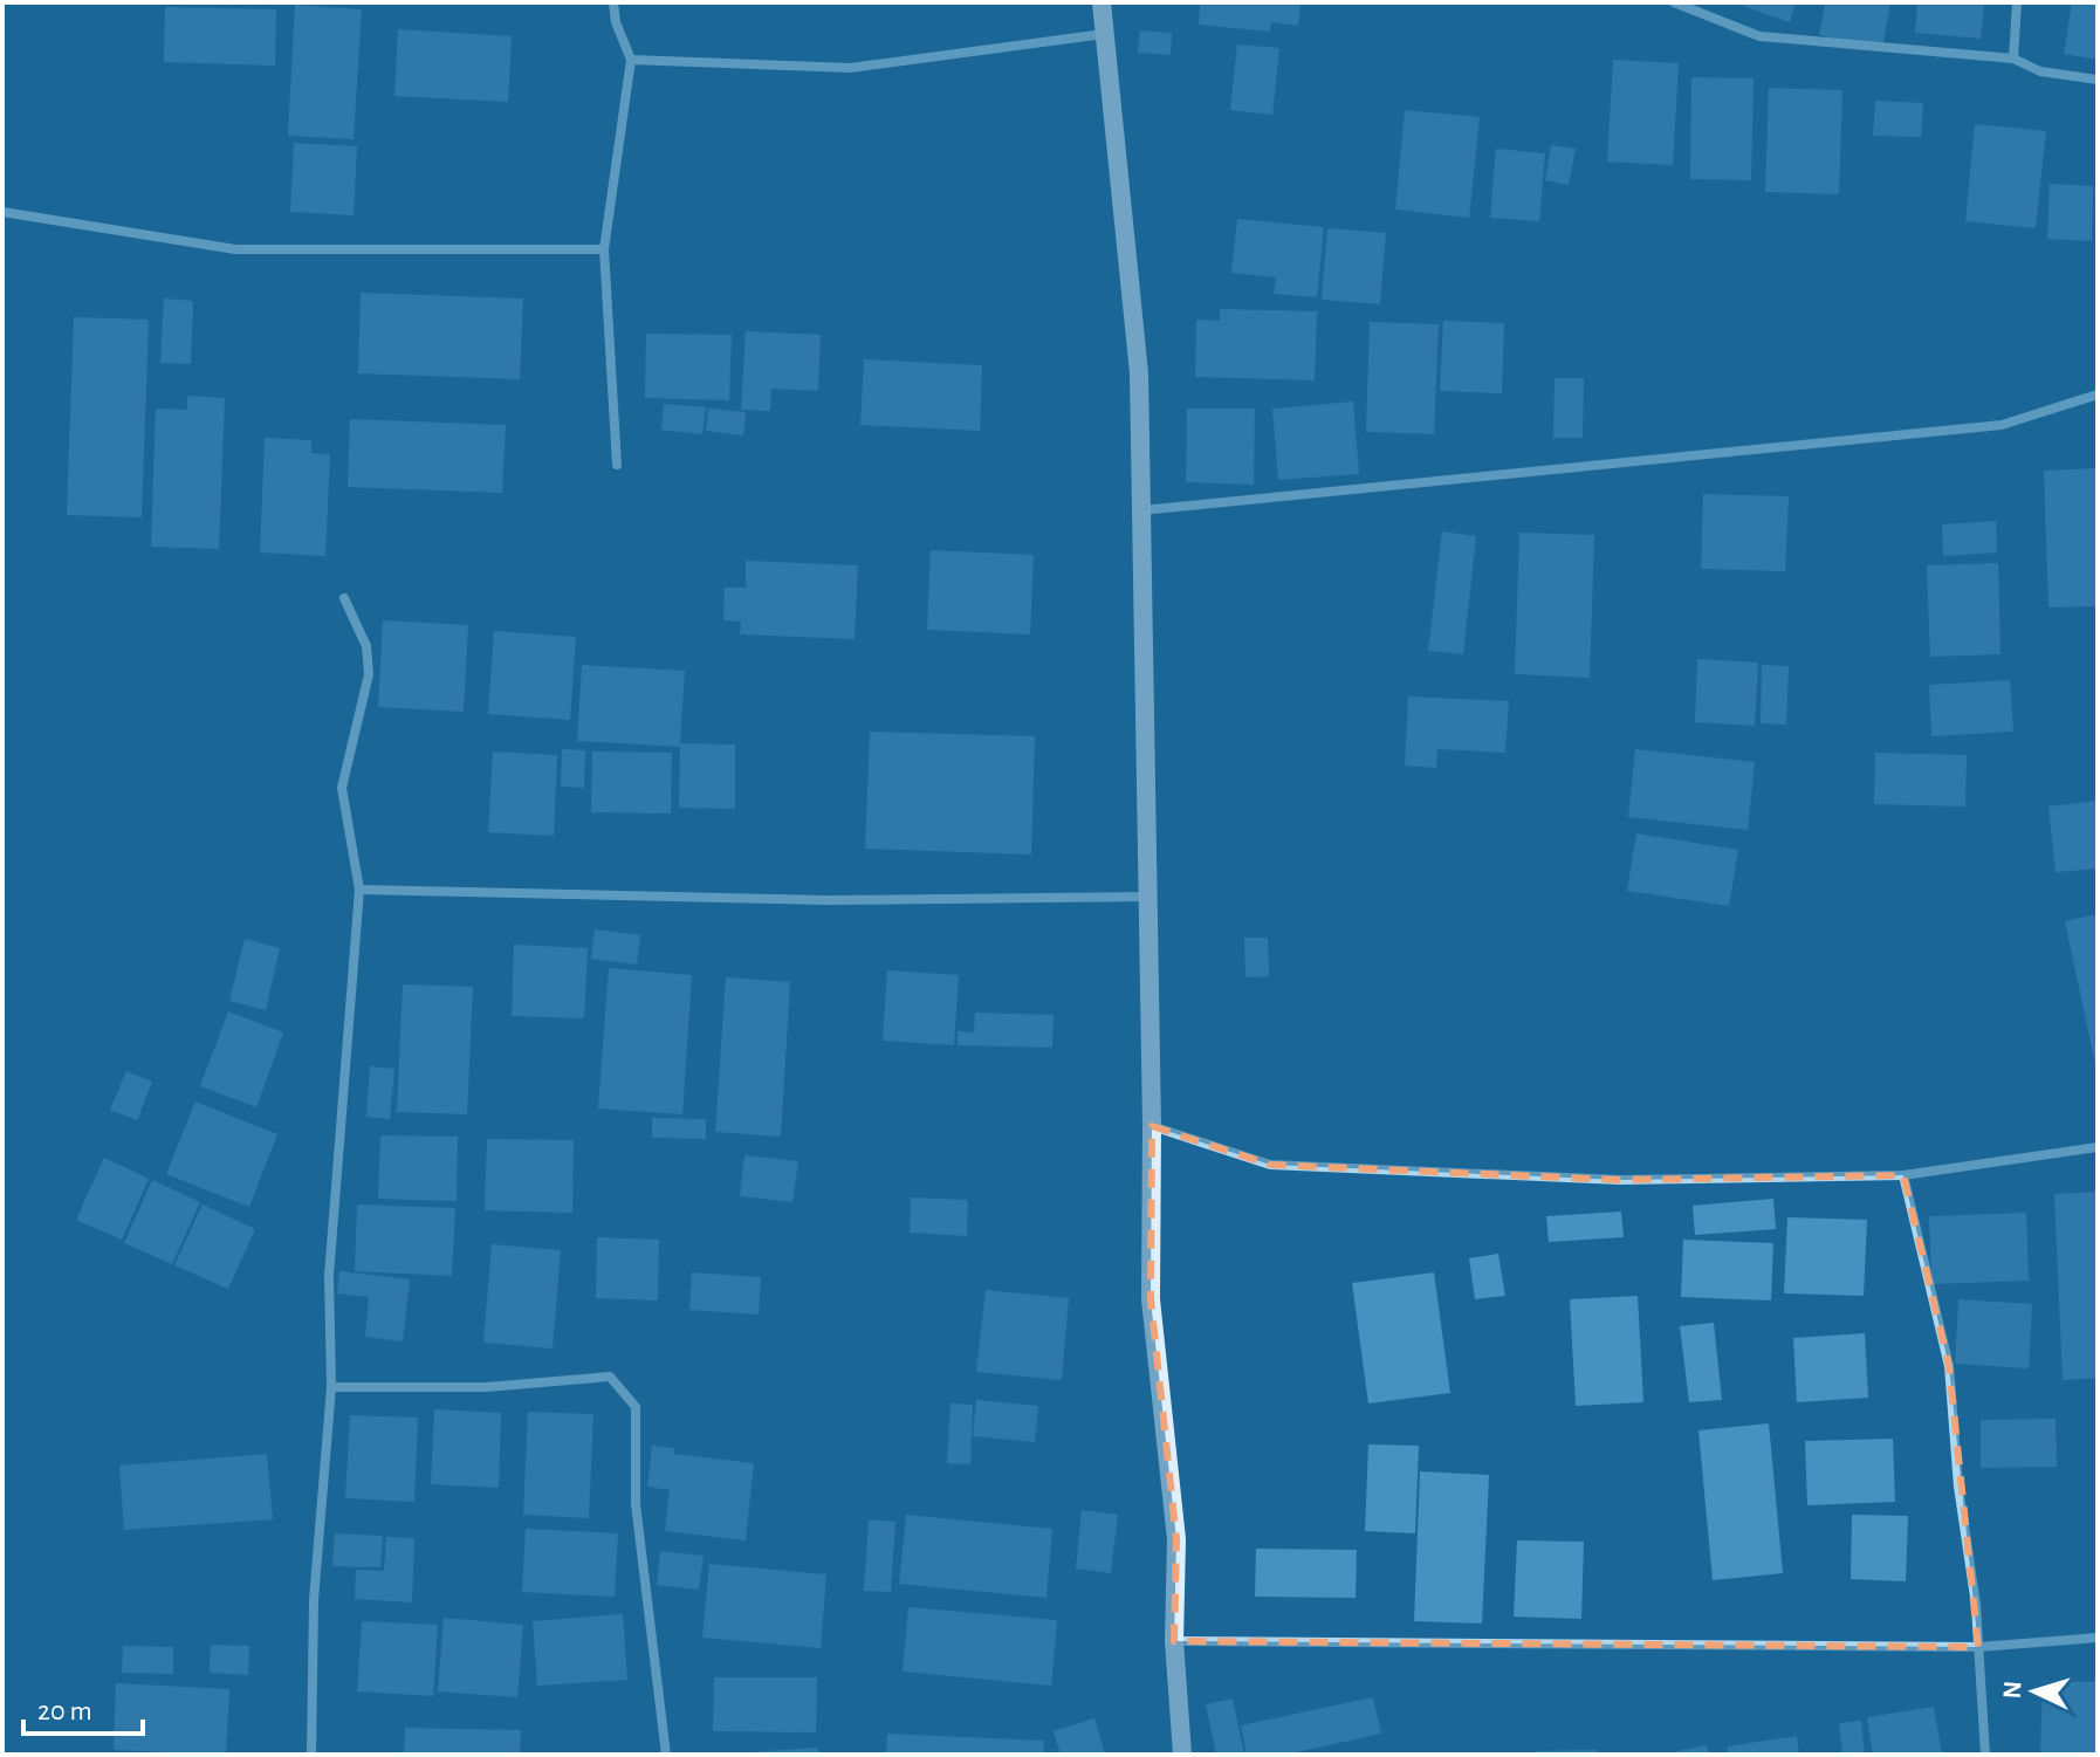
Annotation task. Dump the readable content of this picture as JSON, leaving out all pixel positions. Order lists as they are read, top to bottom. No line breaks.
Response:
{"scale_bar":"20 m","north":"left"}
